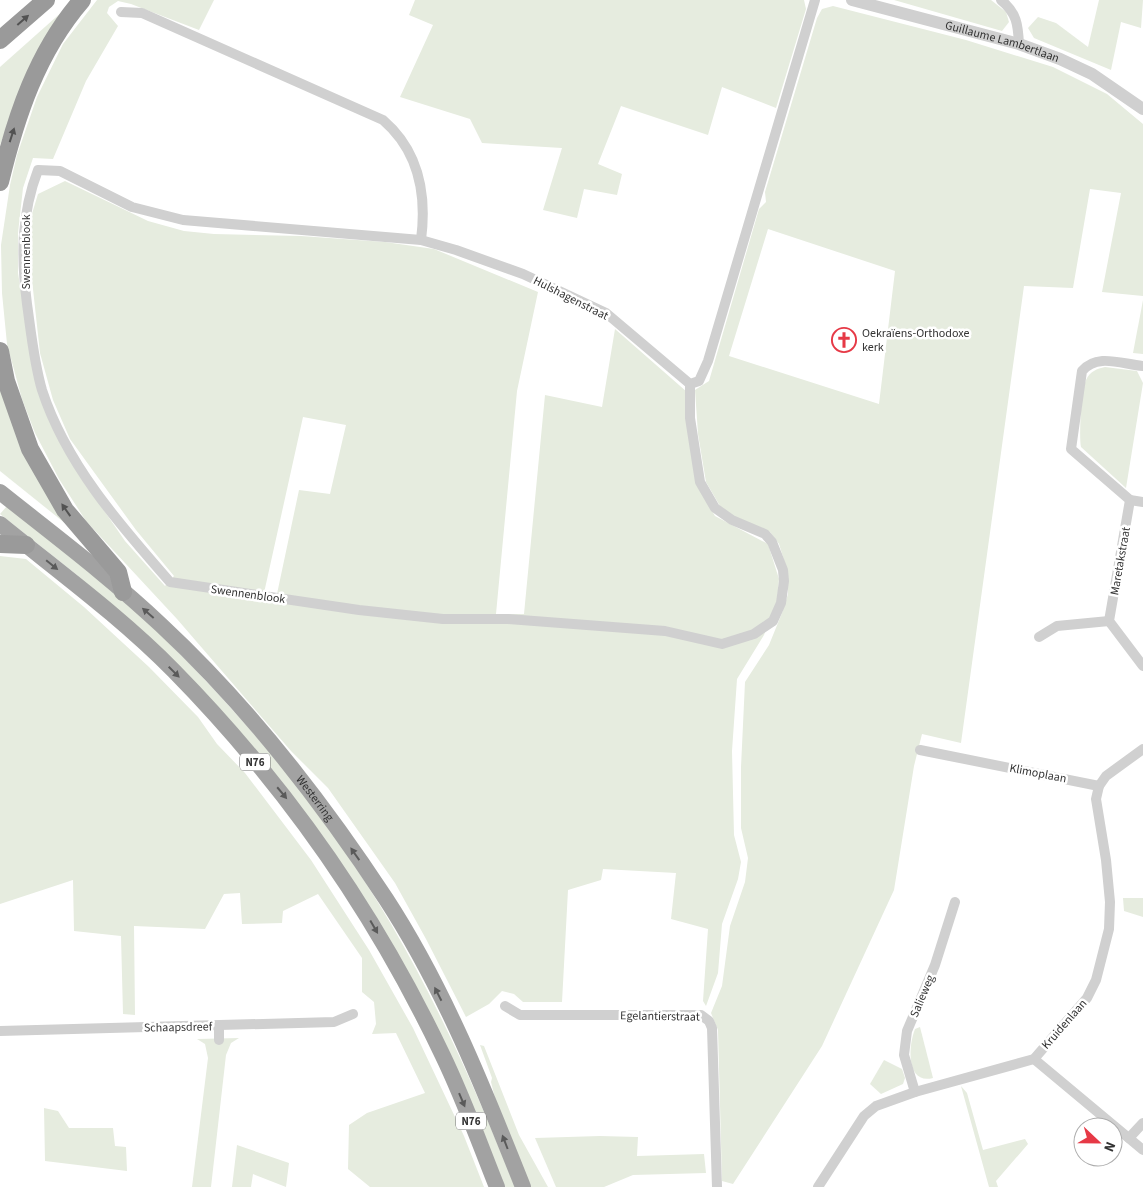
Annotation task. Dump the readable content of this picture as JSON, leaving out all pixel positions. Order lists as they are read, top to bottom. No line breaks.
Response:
{"streets":{"highway":["N76","Westerring"],"street":["Guillaume Lambertlaan","Swennenblook","Hulshagenstraat","Maretakstraat","Klimoplaan","Salieweg","Egelantierstraat","Kruidenlaan","Schaapsdreef"]},"crossings":[["Swennenblook","Hulshagenstraat"],["Klimoplaan","Kruidenlaan"],["Salieweg","Kruidenlaan"]],"places":{"church":["Oekraïens-Orthodoxe kerk"]},"north":"right"}
